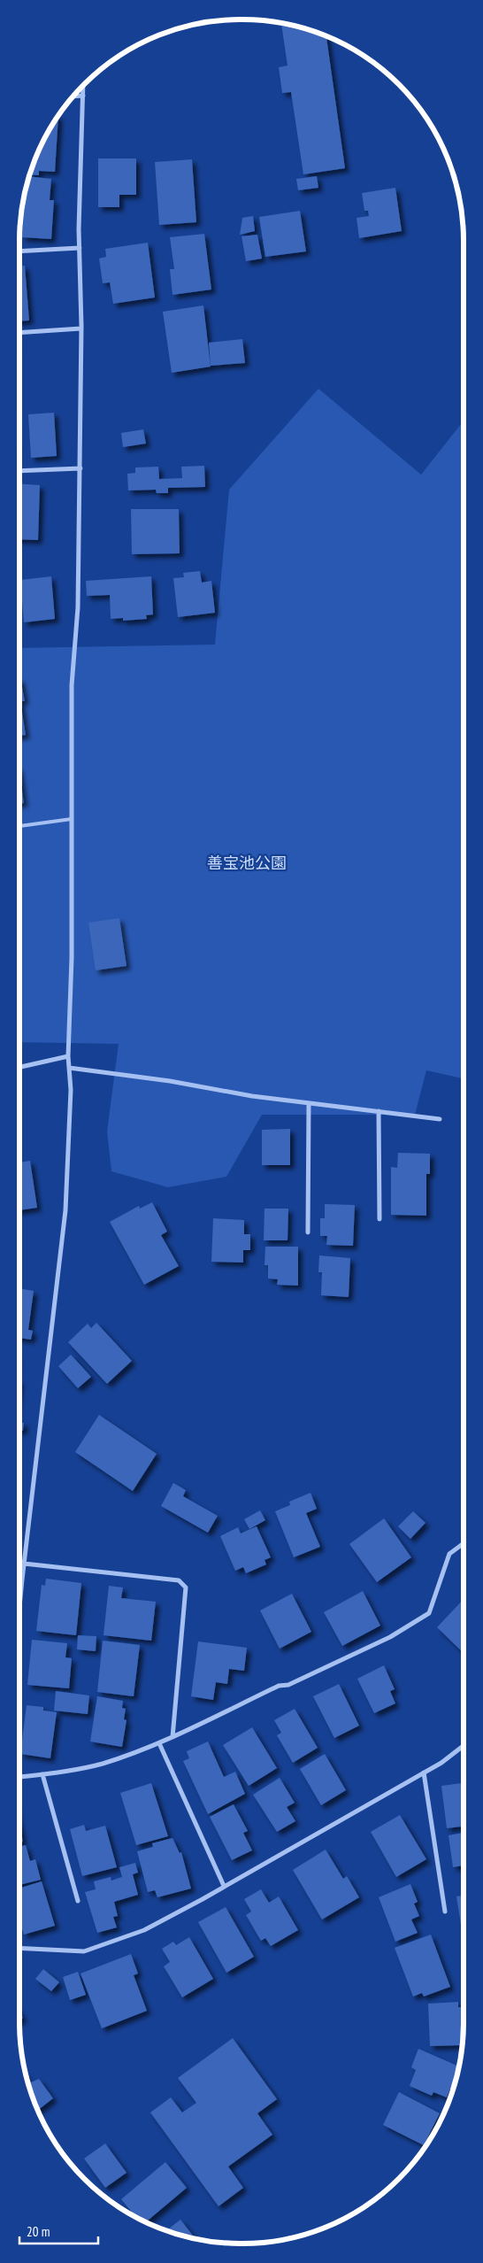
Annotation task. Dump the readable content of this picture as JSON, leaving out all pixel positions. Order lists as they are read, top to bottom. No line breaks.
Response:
{"parks":["善宝池公園"],"scale_bar":"20 m"}
